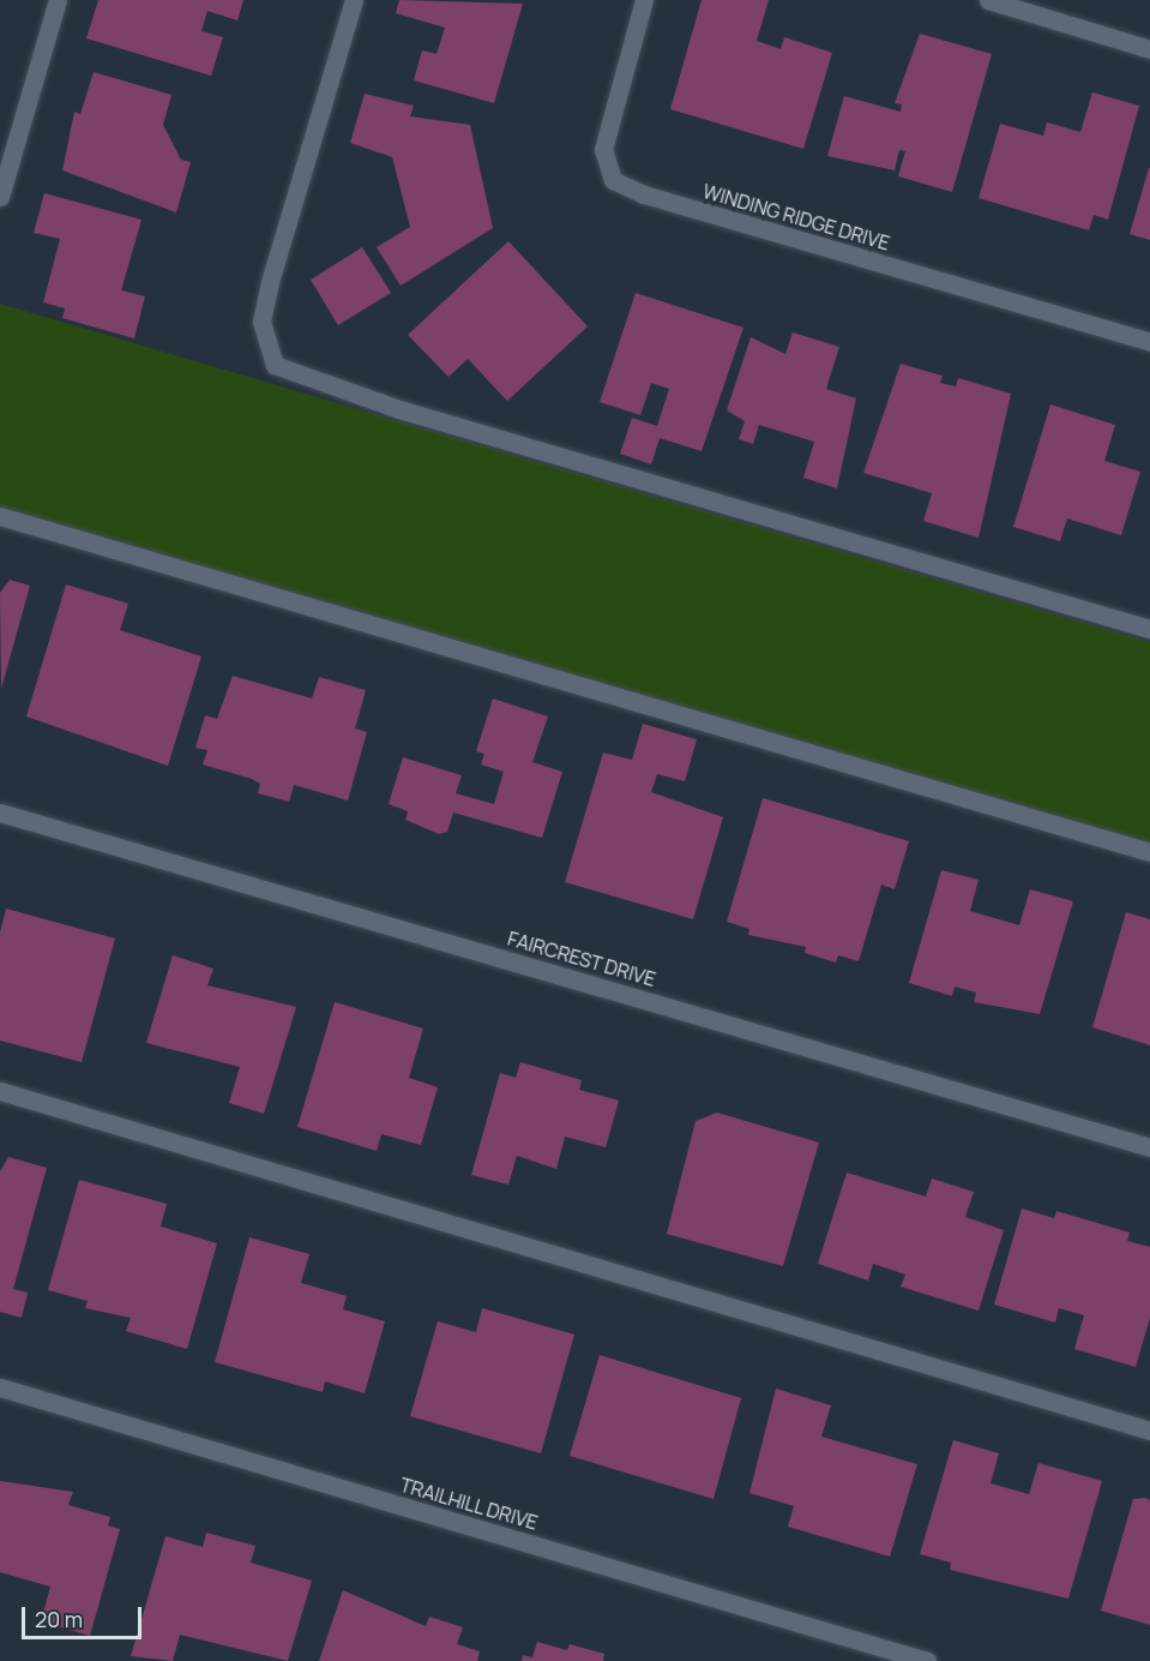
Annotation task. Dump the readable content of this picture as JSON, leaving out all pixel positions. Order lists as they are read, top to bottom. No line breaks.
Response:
{"streets":{"street":["WINDING RIDGE DRIVE","FAIRCREST DRIVE","TRAILHILL DRIVE"]},"scale_bar":"20 m"}
